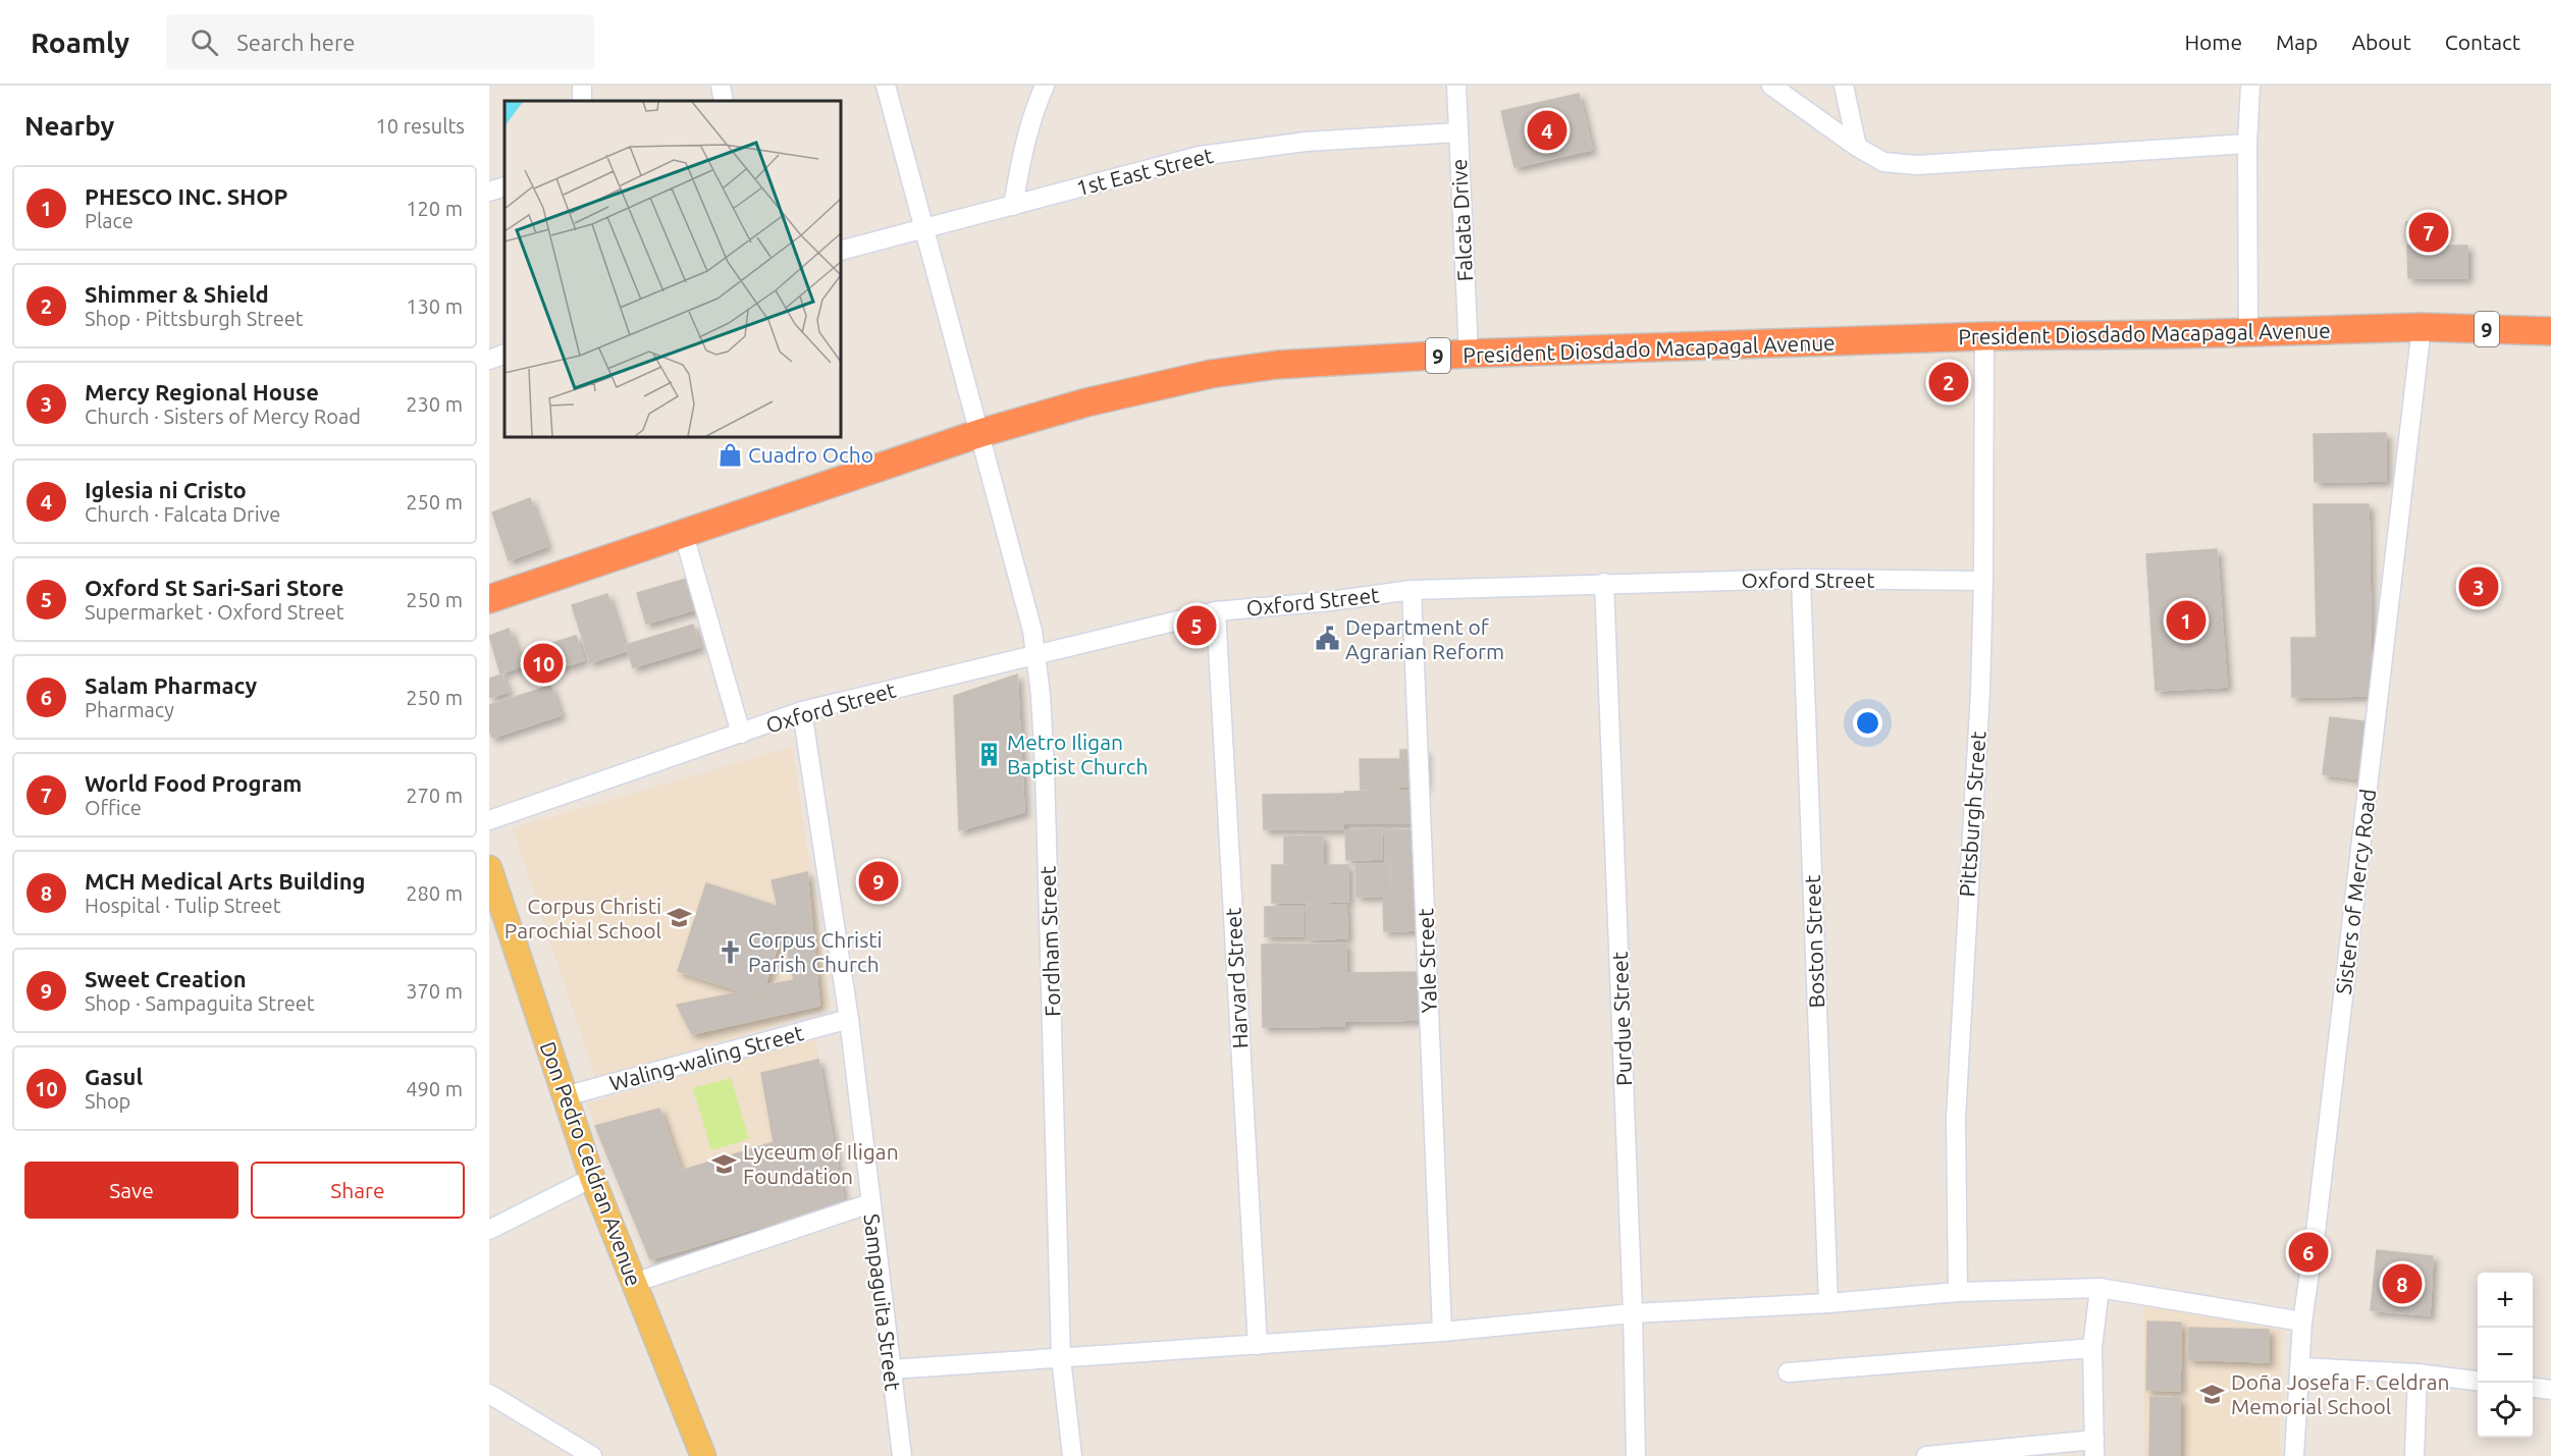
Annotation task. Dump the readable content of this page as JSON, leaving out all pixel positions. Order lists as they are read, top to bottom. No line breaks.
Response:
{"streets":{"highway":["9","President Diosdado Macapagal Avenue"],"main road":["Don Pedro Celdran Avenue"],"street":["1st East Street","Falcata Drive","Oxford Street","Pittsburgh Street","Sisters of Mercy Road","Fordham Street","Boston Street","Yale Street","Harvard Street","Purdue Street","Waling-waling Street","Sampaguita Street"]},"crossings":[["1st East Street","Falcata Drive"],["1st East Street","Fordham Street"],["Falcata Drive","President Diosdado Macapagal Avenue"],["President Diosdado Macapagal Avenue","Pittsburgh Street"],["President Diosdado Macapagal Avenue","Sisters of Mercy Road"],["President Diosdado Macapagal Avenue","Fordham Street"],["Oxford Street","Pittsburgh Street"],["Oxford Street","Fordham Street"],["Oxford Street","Boston Street"],["Oxford Street","Yale Street"],["Oxford Street","Harvard Street"],["Oxford Street","Purdue Street"],["Oxford Street","Sampaguita Street"],["Waling-waling Street","Don Pedro Celdran Avenue"],["Waling-waling Street","Sampaguita Street"]],"places":{"shop":["Cuadro Ocho"],"public building":["Department of Agrarian Reform"],"building":["Metro Iligan Baptist Church"],"school or university":["Corpus Christi Parochial School","Lyceum of Iligan Foundation","Doña Josefa F. Celdran Memorial School"],"church":["Corpus Christi Parish Church"]},"page":{"header":"Roamly","search":"Search here","nav":["Home","Map","About","Contact"],"heading":["Nearby","10 results"],"pins":["4","7","2","3","1","5","10","9","6","8"],"list":[{"mark":"1","name":"PHESCO INC. SHOP","note":"Place","value":"120 m"},{"mark":"2","name":"Shimmer & Shield","note":"Shop · Pittsburgh Street","value":"130 m"},{"mark":"3","name":"Mercy Regional House","note":"Church · Sisters of Mercy Road","value":"230 m"},{"mark":"4","name":"Iglesia ni Cristo","note":"Church · Falcata Drive","value":"250 m"},{"mark":"5","name":"Oxford St Sari-Sari Store","note":"Supermarket · Oxford Street","value":"250 m"},{"mark":"6","name":"Salam Pharmacy","note":"Pharmacy","value":"250 m"},{"mark":"7","name":"World Food Program","note":"Office","value":"270 m"},{"mark":"8","name":"MCH Medical Arts Building","note":"Hospital · Tulip Street","value":"280 m"},{"mark":"9","name":"Sweet Creation","note":"Shop · Sampaguita Street","value":"370 m"},{"mark":"10","name":"Gasul","note":"Shop","value":"490 m"}],"buttons":["Save","Share"],"map_buttons":["+","−"]}}
